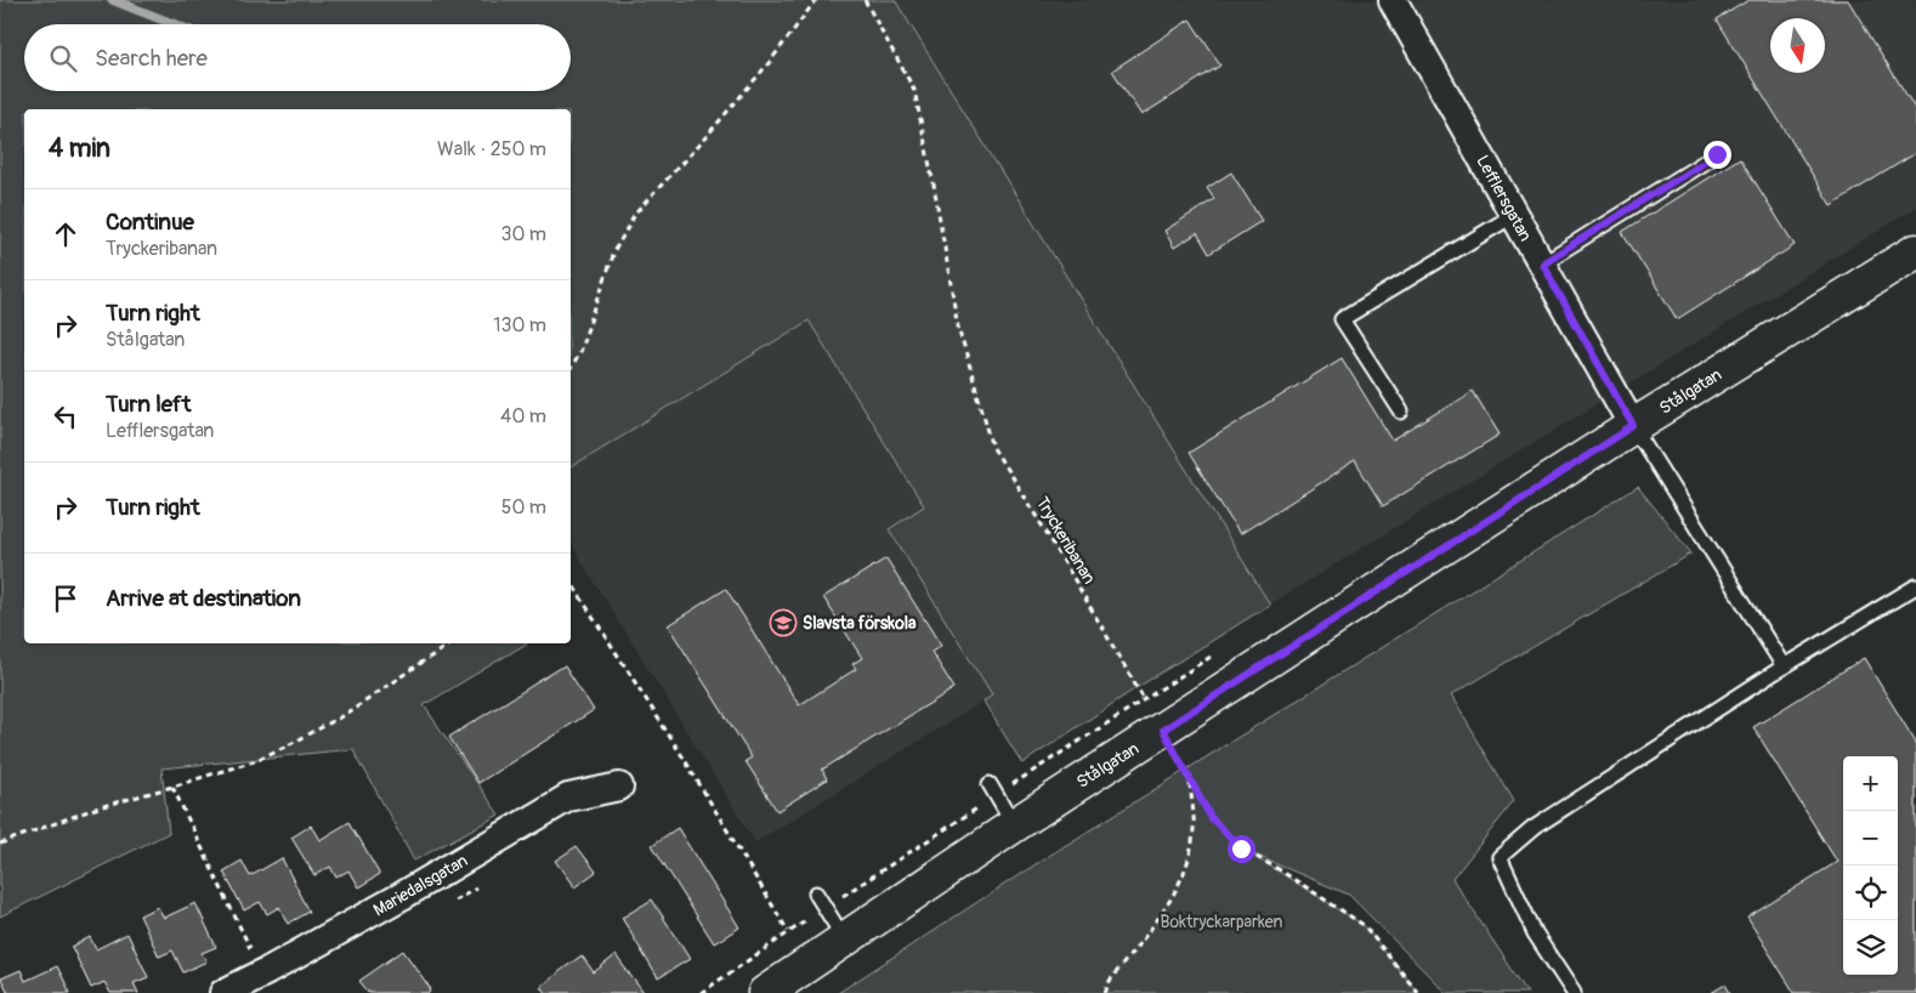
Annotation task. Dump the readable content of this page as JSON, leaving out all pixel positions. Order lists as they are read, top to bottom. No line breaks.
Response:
{"streets":{"street":["Lefflersgatan","Stålgatan","Mariedalsgatan"],"path":["Tryckeribanan"]},"crossings":[["Lefflersgatan","Stålgatan"],["Stålgatan","Tryckeribanan"]],"parks":["Boktryckarparken"],"places":{"school or university":["Slavsta förskola"]},"north":"bottom","page":{"search":"Search here","heading":["4 min","Walk · 250 m"],"list":[["Continue","Tryckeribanan","30 m"],["Turn right","Stålgatan","130 m"],["Turn left","Lefflersgatan","40 m"],["Turn right","50 m"],"Arrive at destination"],"map_buttons":["+","−"]}}
